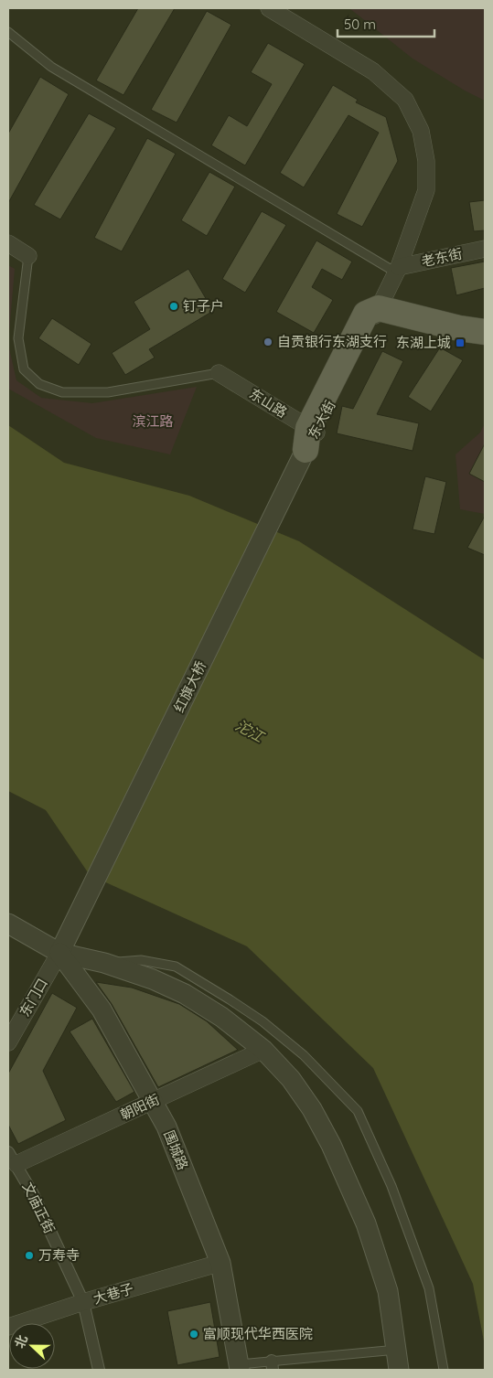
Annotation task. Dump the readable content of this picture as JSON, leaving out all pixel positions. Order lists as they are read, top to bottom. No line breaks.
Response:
{"streets":{"main road":["东大街"],"street":["老东街","东山路","红旗大桥","东门口","朝阳街","围城路","文庙正街","大巷子"]},"crossings":[["东山路","东大街"],["东山路","红旗大桥"],["东大街","红旗大桥"],["红旗大桥","东门口"],["红旗大桥","围城路"],["东门口","围城路"],["朝阳街","围城路"],["朝阳街","文庙正街"],["围城路","大巷子"],["文庙正街","大巷子"]],"water":["沱江"],"parks":["滨江路"],"places":{"other":["钉子户","自贡银行东湖支行","万寿寺","富顺现代华西医院"],"transit":["东湖上城"]},"scale_bar":"50 m","north":"left"}
